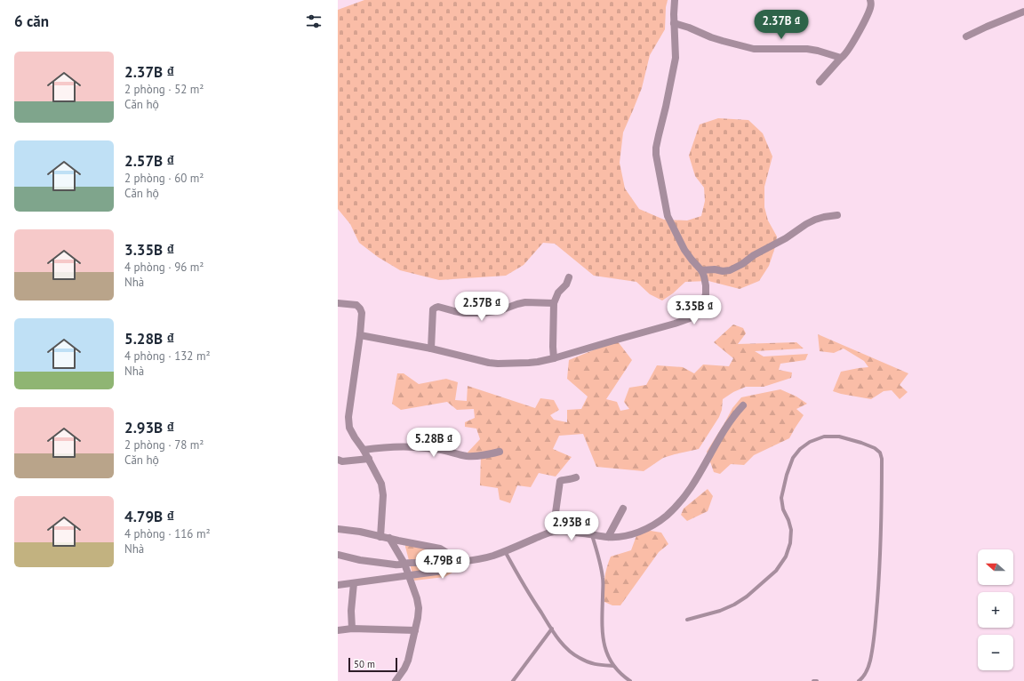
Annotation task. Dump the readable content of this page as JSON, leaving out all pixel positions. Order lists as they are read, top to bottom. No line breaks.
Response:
{"scale_bar":"50 m","north":"left","page":{"heading":"6 căn","price":["2.37B ₫","2.57B ₫","3.35B ₫","5.28B ₫","2.93B ₫","4.79B ₫"],"list":[{"name":"2.37B ₫","note":"2 phòng · 52 m² · Căn hộ"},{"name":"2.57B ₫","note":"2 phòng · 60 m² · Căn hộ"},{"name":"3.35B ₫","note":"4 phòng · 96 m² · Nhà"},{"name":"5.28B ₫","note":"4 phòng · 132 m² · Nhà"},{"name":"2.93B ₫","note":"2 phòng · 78 m² · Căn hộ"},{"name":"4.79B ₫","note":"4 phòng · 116 m² · Nhà"}],"map_buttons":["+","−"],"scale":"50 m"}}
